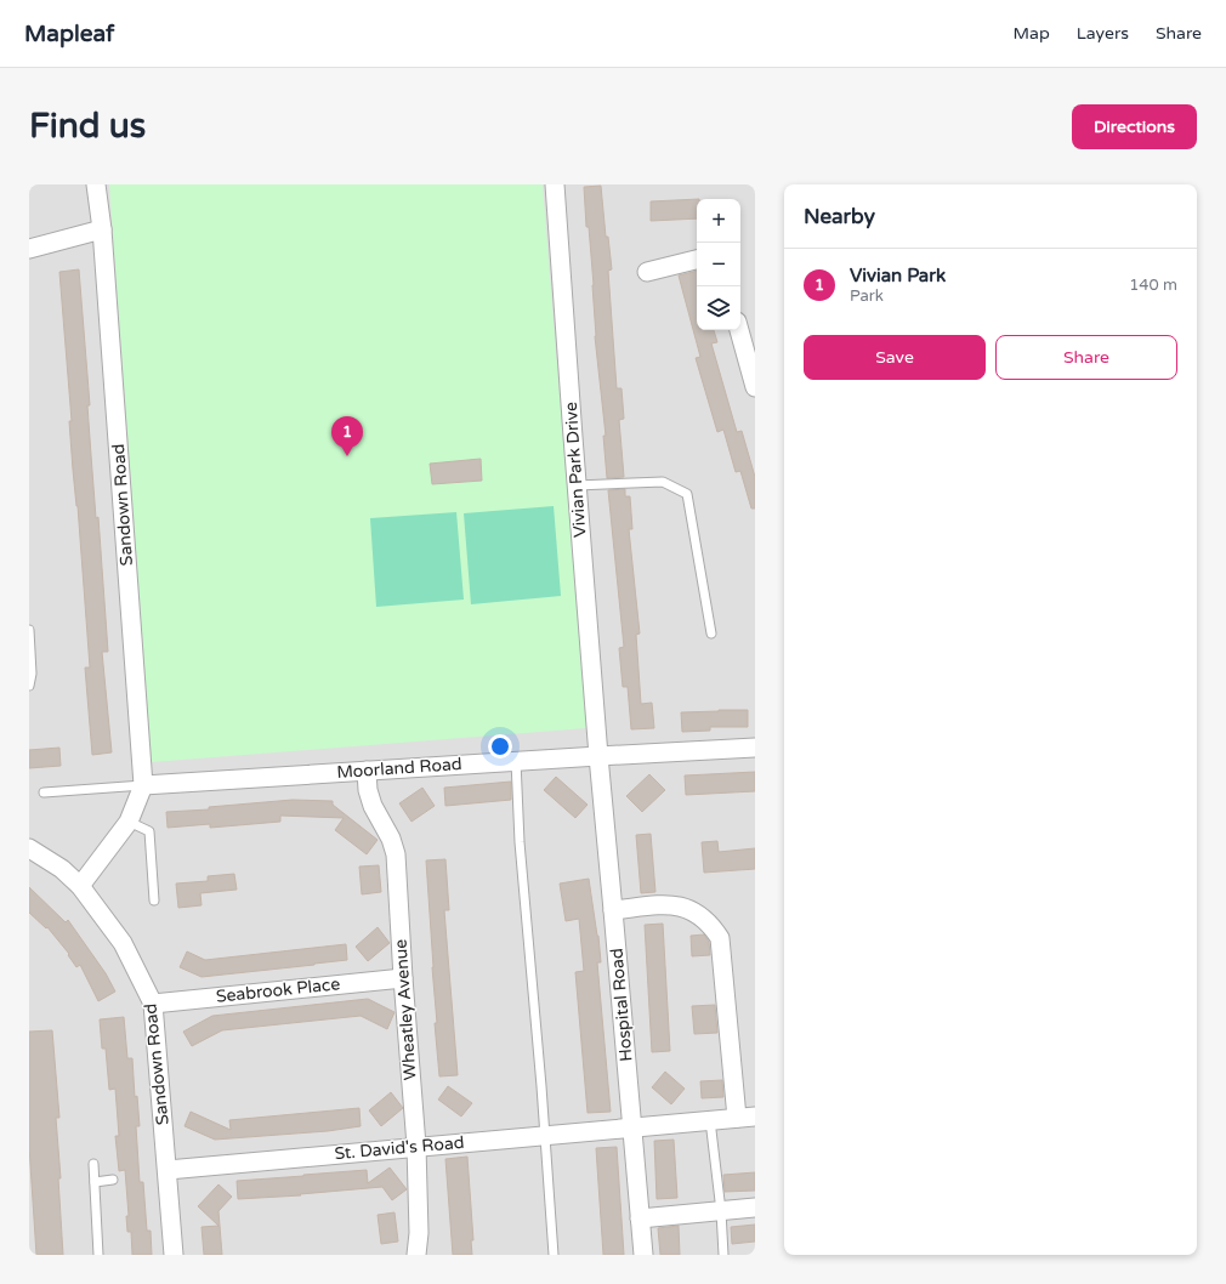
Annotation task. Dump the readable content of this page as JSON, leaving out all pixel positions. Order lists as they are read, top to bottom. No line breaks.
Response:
{"streets":{"street":["Vivian Park Drive","Sandown Road","Moorland Road","Seabrook Place","Hospital Road","Wheatley Avenue","St. David's Road"]},"crossings":[["Vivian Park Drive","Moorland Road"],["Vivian Park Drive","Hospital Road"],["Sandown Road","Moorland Road"],["Sandown Road","Seabrook Place"],["Sandown Road","St. David's Road"],["Moorland Road","Hospital Road"],["Moorland Road","Wheatley Avenue"],["Seabrook Place","Wheatley Avenue"],["Hospital Road","St. David's Road"],["Wheatley Avenue","St. David's Road"]],"page":{"header":"Mapleaf","nav":["Map","Layers","Share"],"buttons":["Directions",["Save","Share"]],"title":"Find us","heading":"Nearby","map_buttons":["+","−"],"list":[{"mark":"1","name":"Vivian Park","note":"Park","value":"140 m"}],"pins":"1"}}
